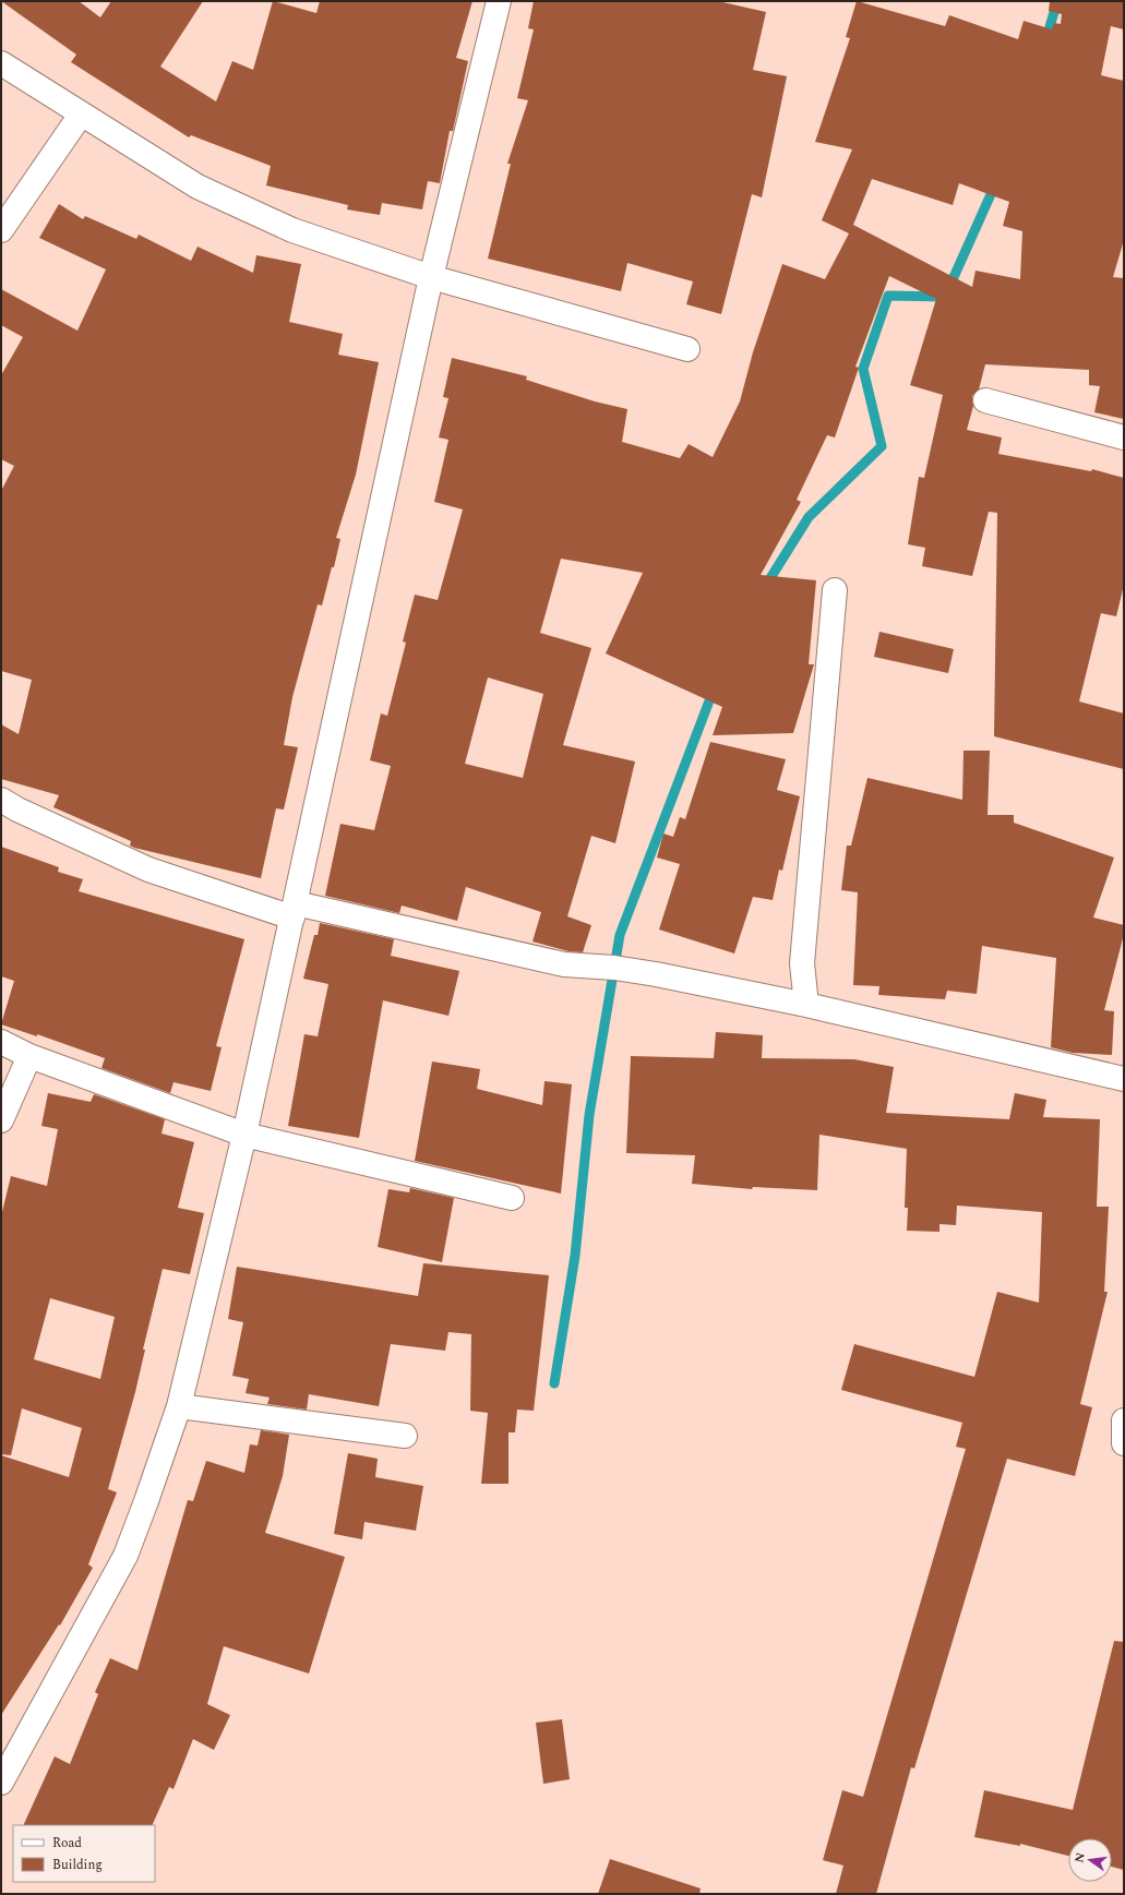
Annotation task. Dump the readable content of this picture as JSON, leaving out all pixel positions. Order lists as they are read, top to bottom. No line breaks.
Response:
{"legend":["Road","Building"],"north":"left"}
